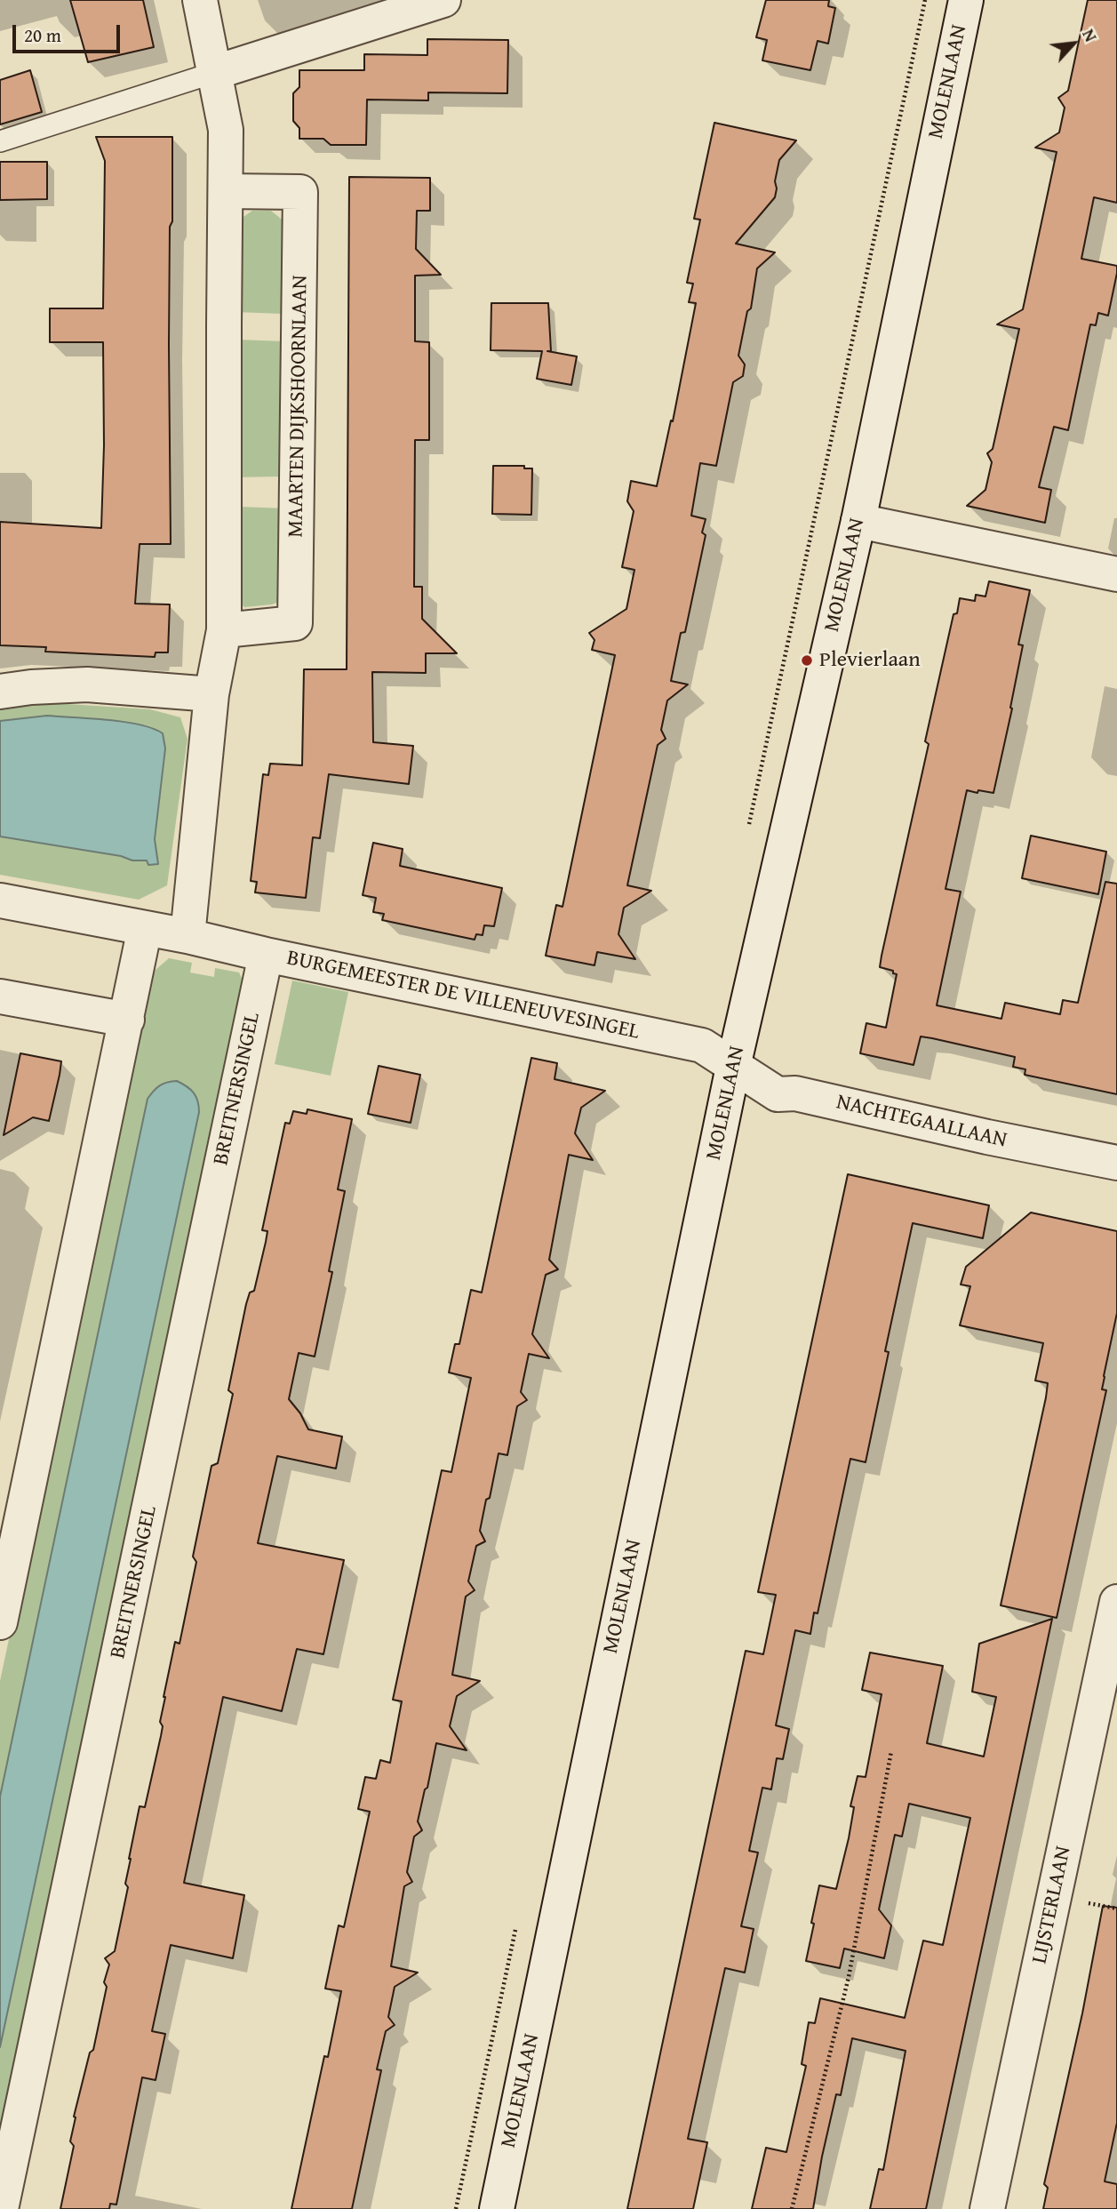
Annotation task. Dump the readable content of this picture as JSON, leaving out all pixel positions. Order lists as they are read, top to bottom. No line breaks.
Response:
{"streets":{"street":["MOLENLAAN","MAARTEN DIJKSHOORNLAAN","BURGEMEESTER DE VILLENEUVESINGEL","BREITNERSINGEL","NACHTEGAALLAAN","LIJSTERLAAN"]},"crossings":[["MOLENLAAN","BURGEMEESTER DE VILLENEUVESINGEL"],["MOLENLAAN","NACHTEGAALLAAN"],["BURGEMEESTER DE VILLENEUVESINGEL","BREITNERSINGEL"],["BURGEMEESTER DE VILLENEUVESINGEL","NACHTEGAALLAAN"]],"places":["Plevierlaan"],"scale_bar":"20 m","north":"top right"}
